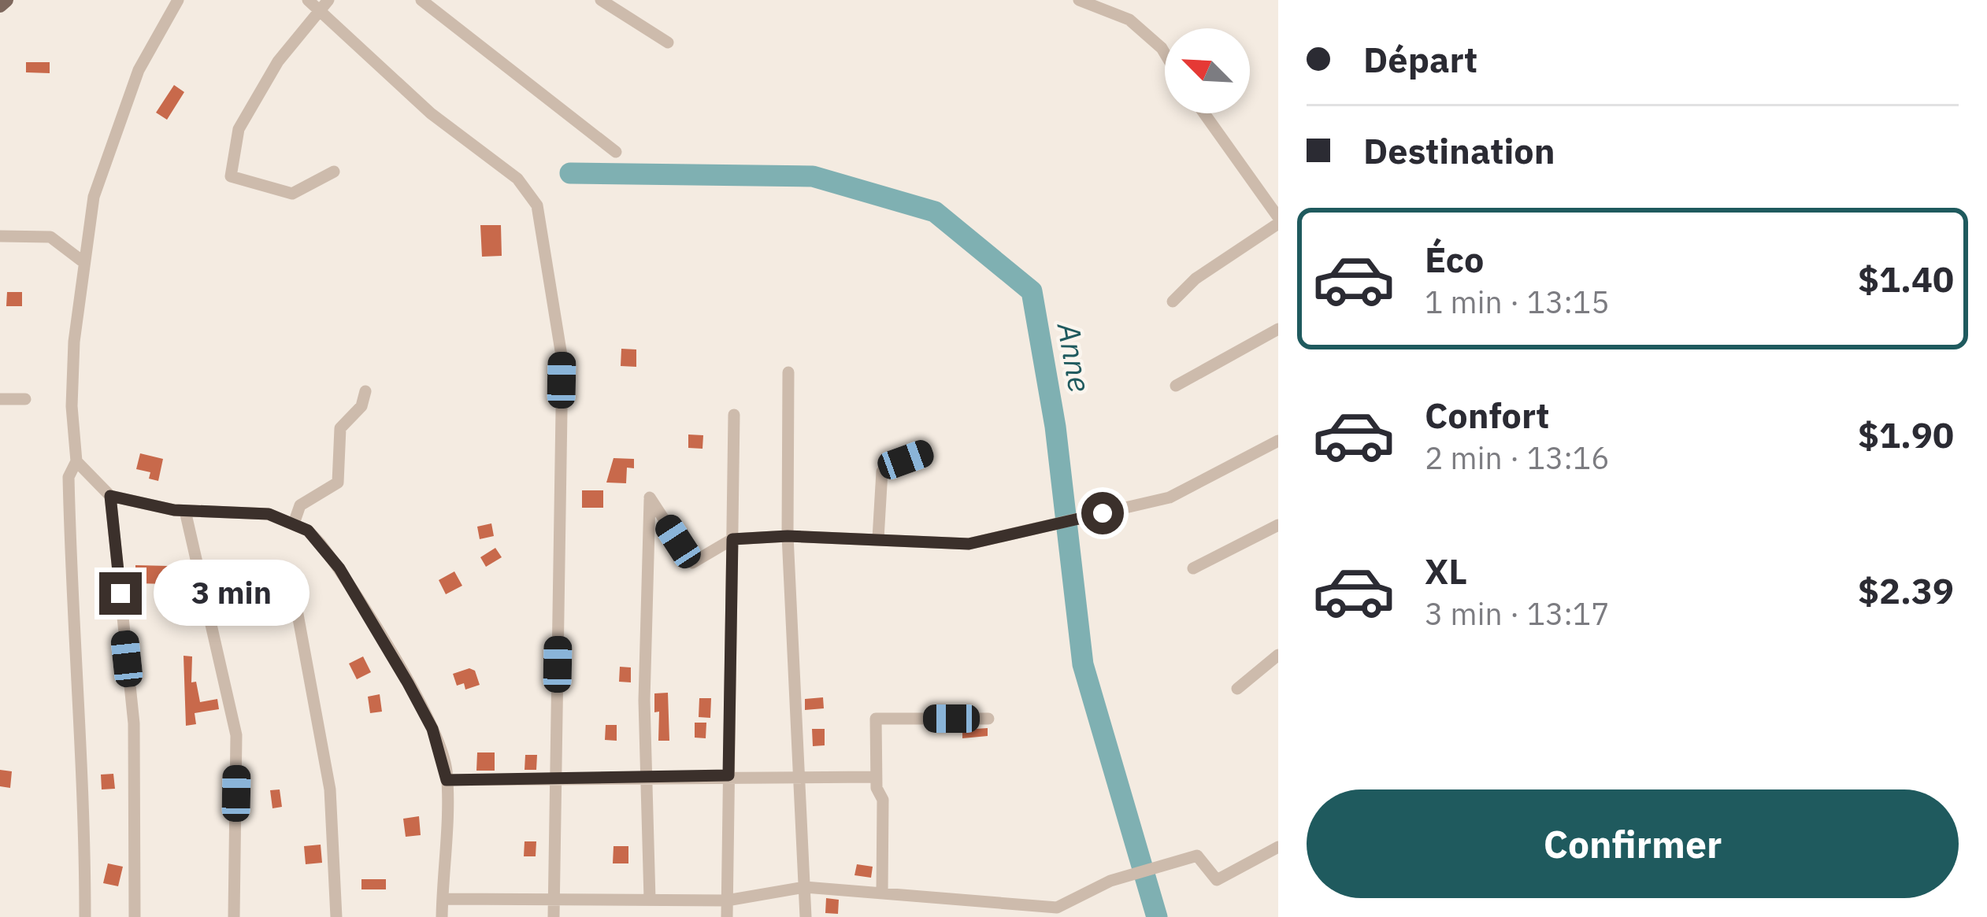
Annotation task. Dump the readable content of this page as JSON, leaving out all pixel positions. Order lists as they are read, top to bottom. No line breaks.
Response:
{"water":["Anne"],"north":"top left","page":{"banner":["Départ","Destination"],"list":[{"name":"Éco","note":"1 min · 13:15","value":"$1.40"},{"name":"Confort","note":"2 min · 13:16","value":"$1.90"},{"name":"XL","note":"3 min · 13:17","value":"$2.39"}],"bubble":"3 min","buttons":"Confirmer"}}
